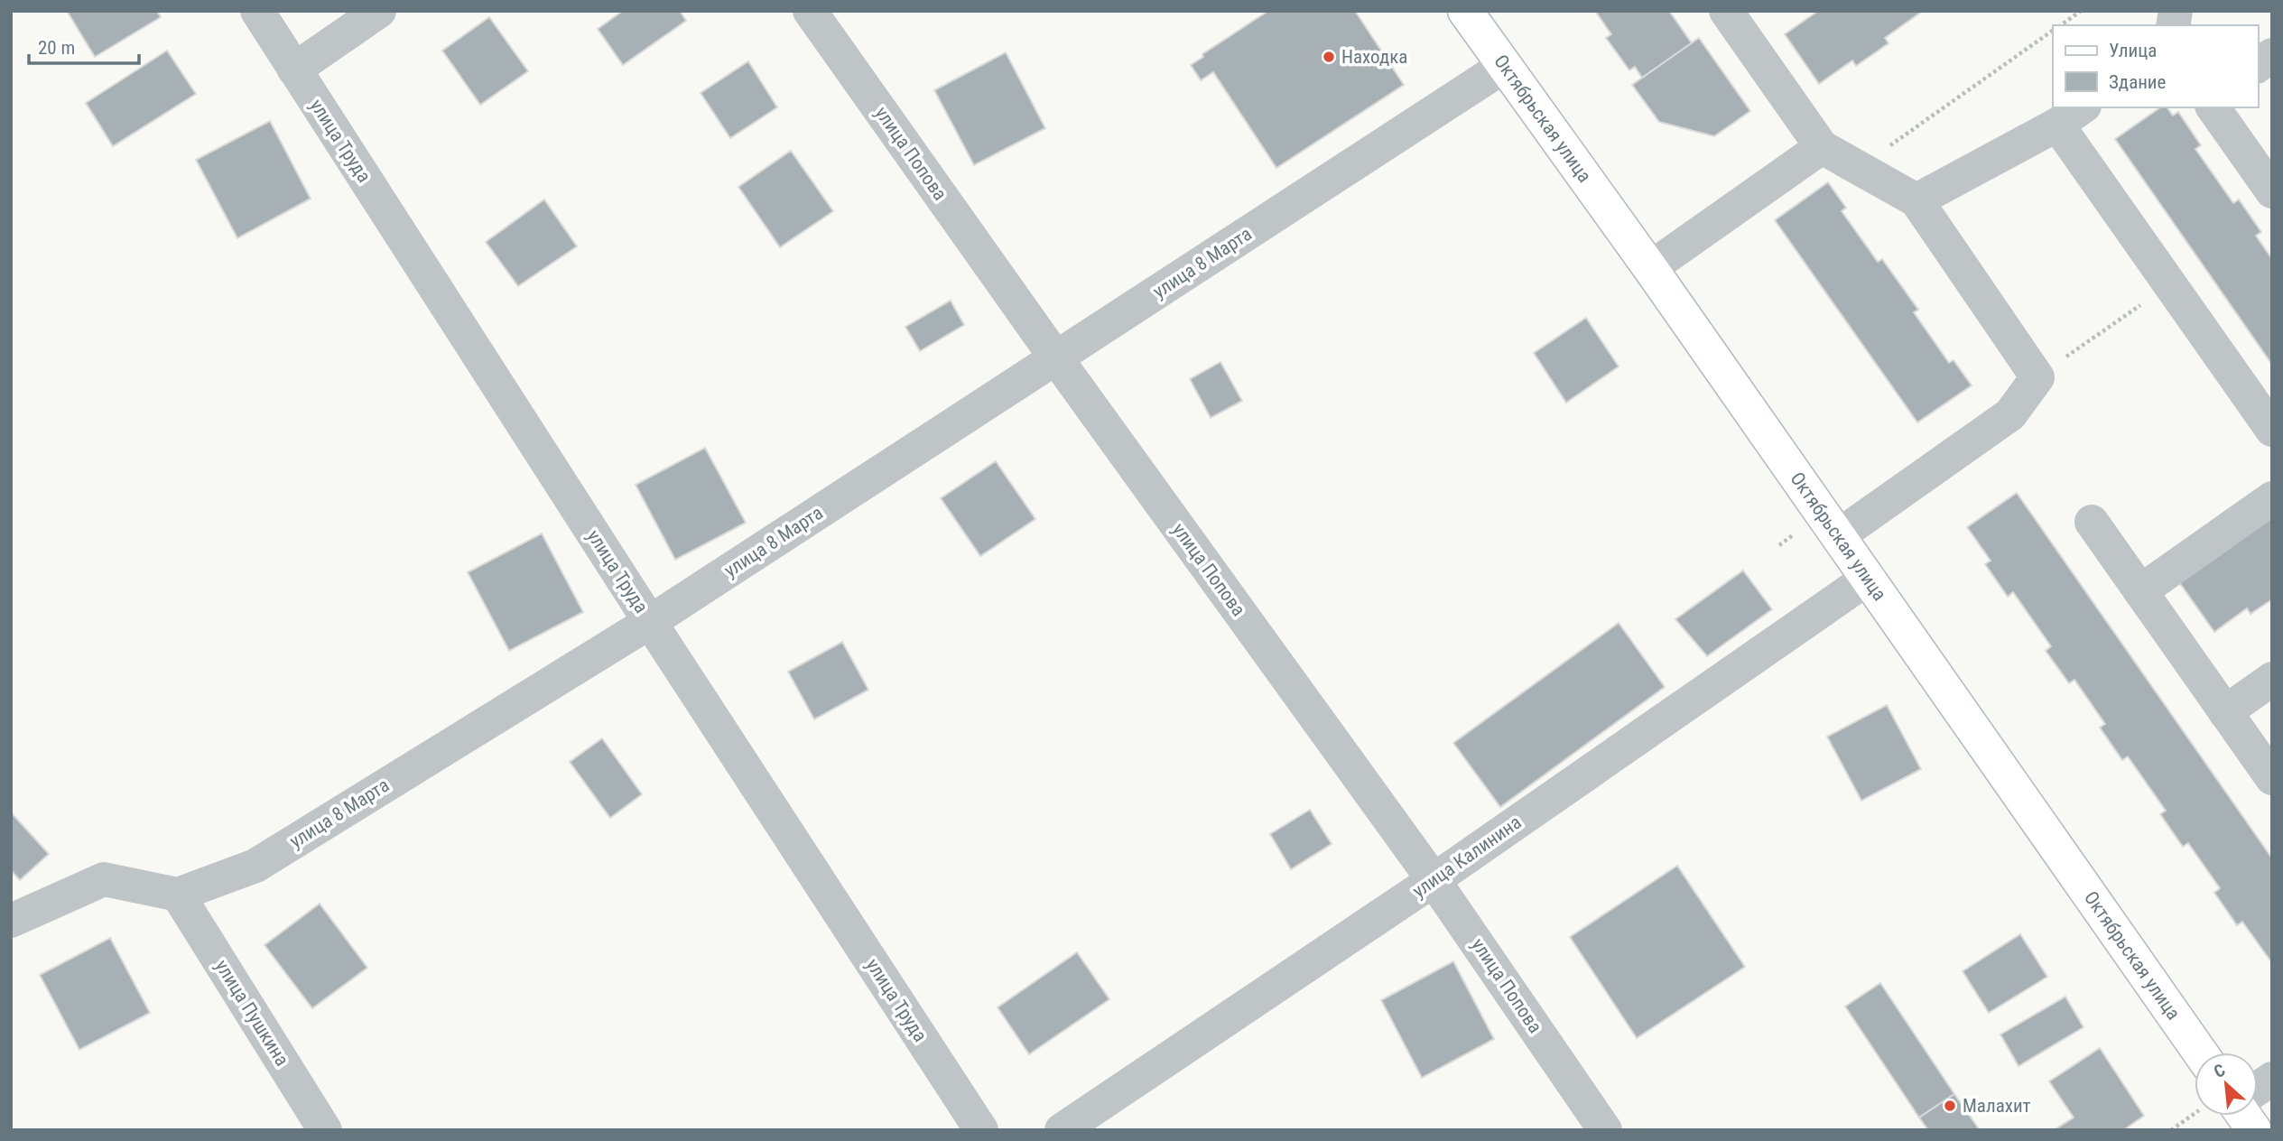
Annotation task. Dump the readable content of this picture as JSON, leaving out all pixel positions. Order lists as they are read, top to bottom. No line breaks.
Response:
{"streets":{"main road":["Октябрьская улица"],"street":["улица Труда","улица Попова","улица 8 Марта","улица Калинина","улица Пушкина"]},"crossings":[["Октябрьская улица","улица 8 Марта"],["Октябрьская улица","улица Калинина"],["улица Труда","улица 8 Марта"],["улица Попова","улица 8 Марта"],["улица Попова","улица Калинина"],["улица 8 Марта","улица Пушкина"]],"places":["Находка","Малахит"],"legend":["Улица","Здание"],"scale_bar":"20 m","north":"top left"}
